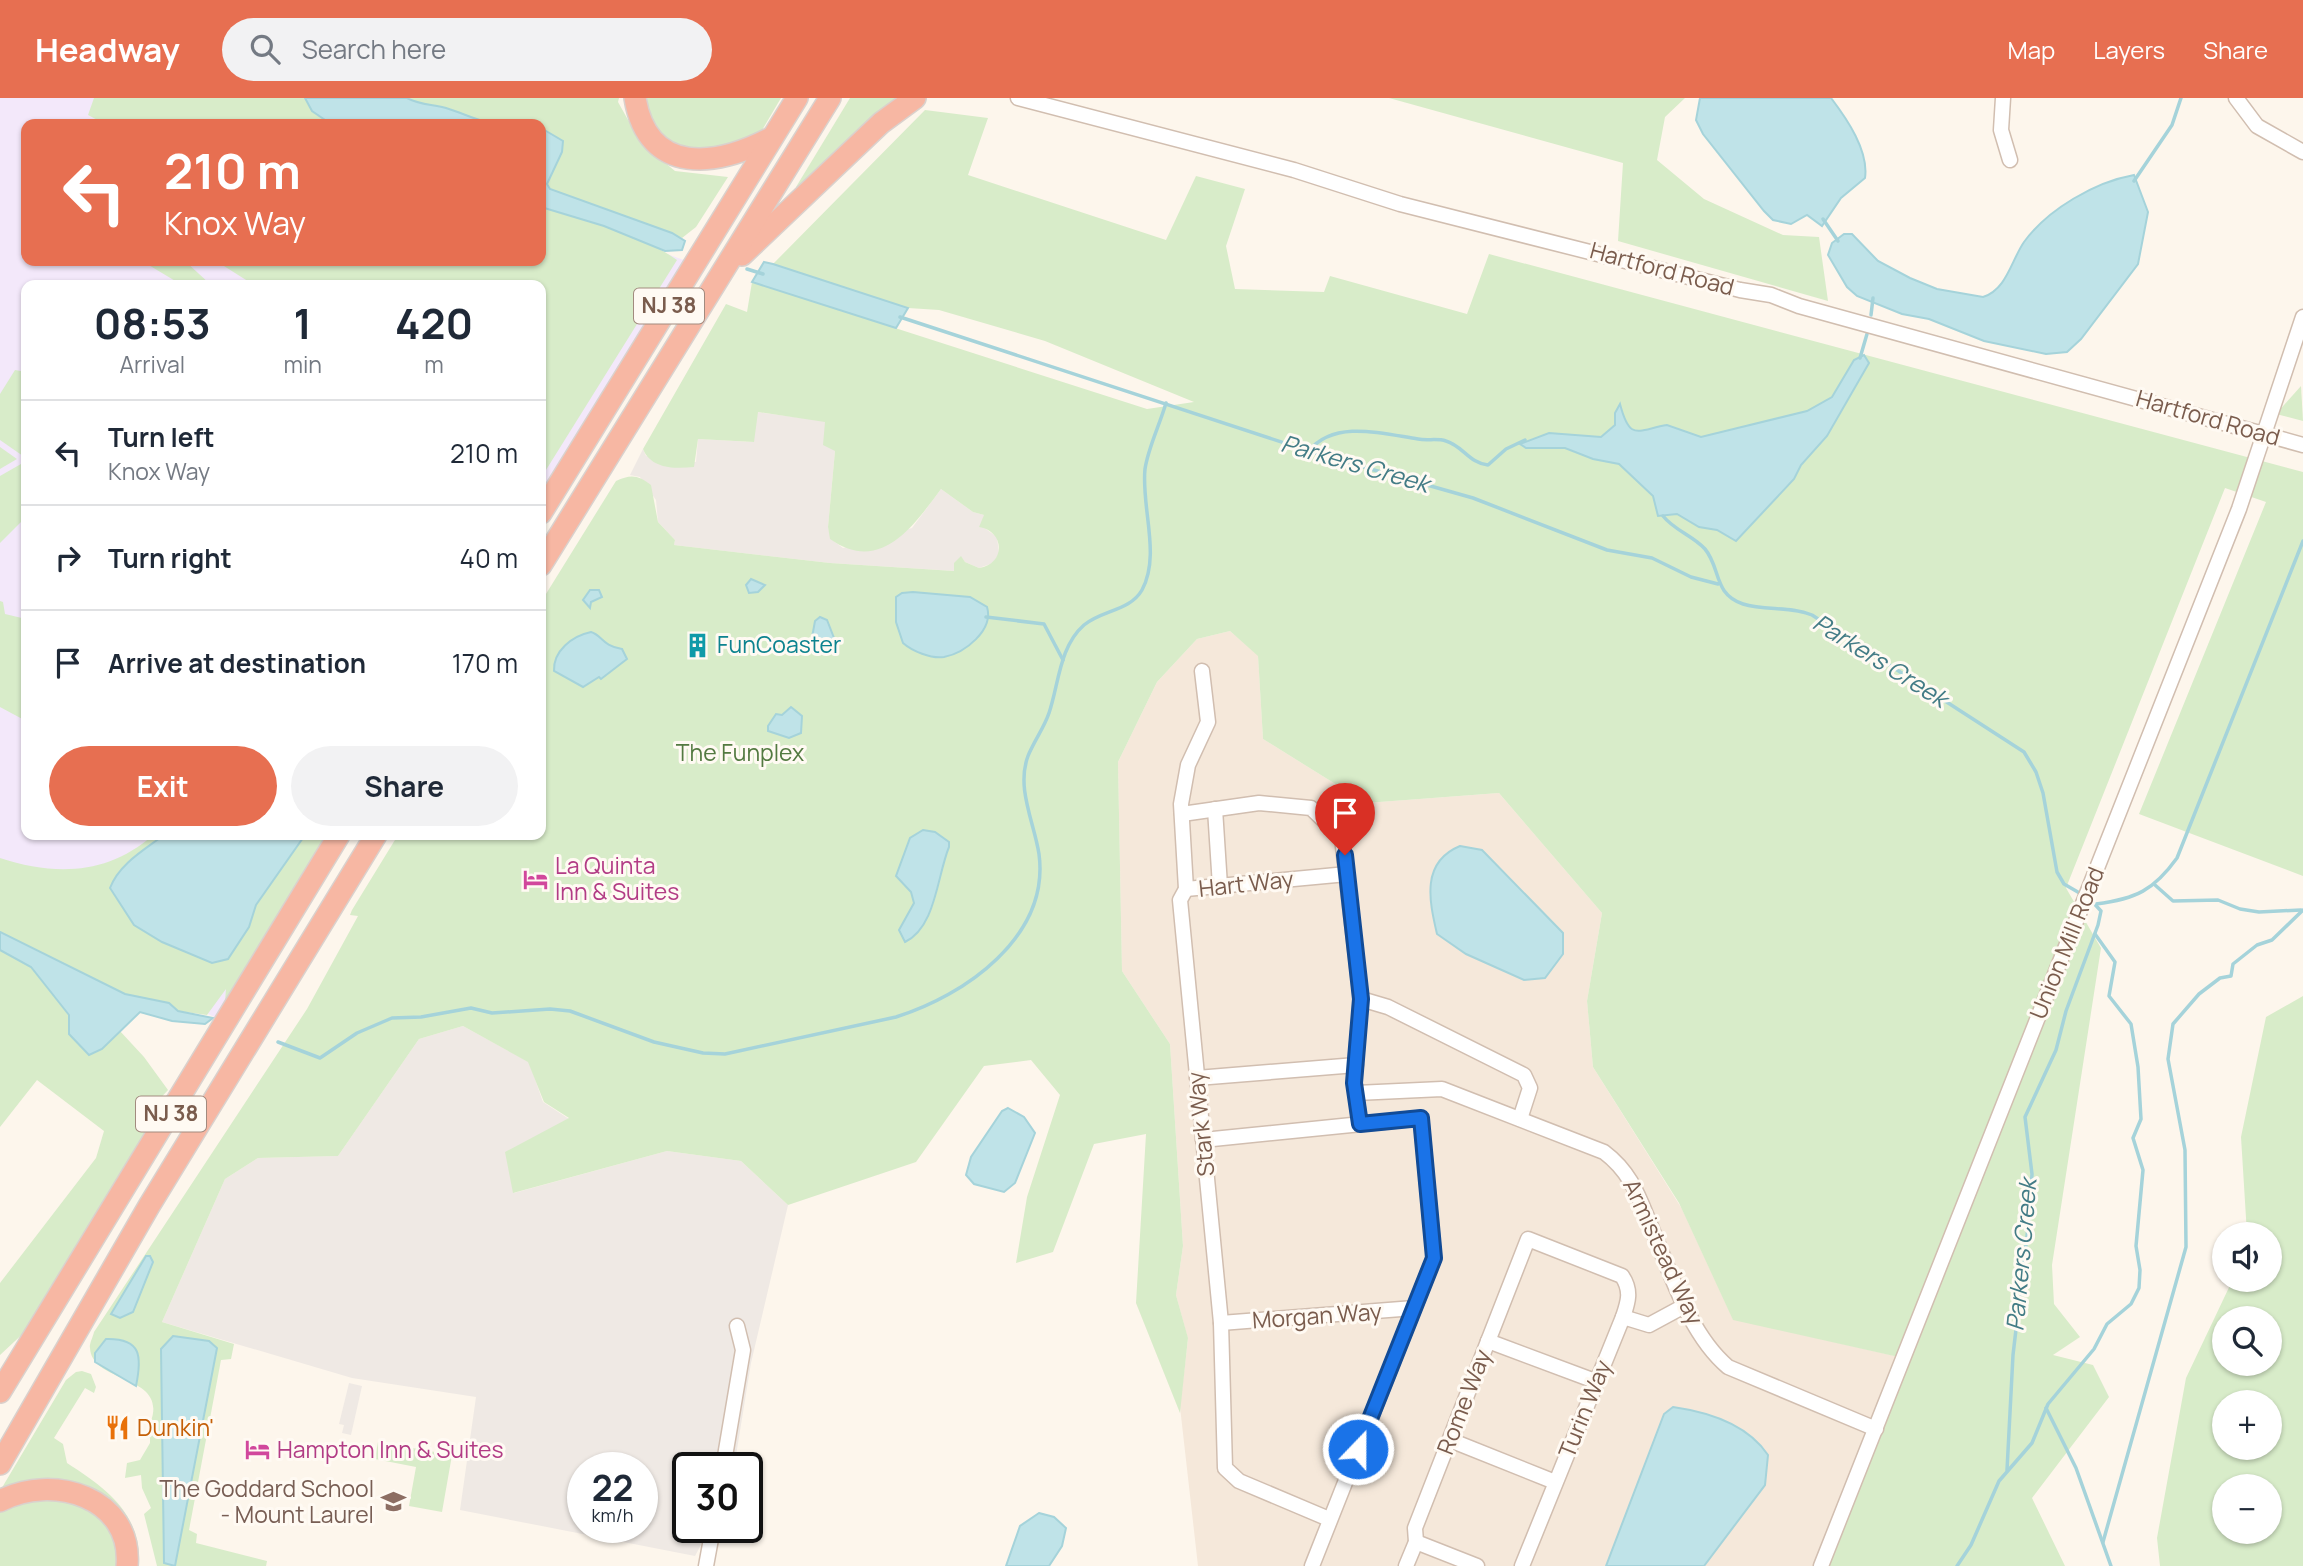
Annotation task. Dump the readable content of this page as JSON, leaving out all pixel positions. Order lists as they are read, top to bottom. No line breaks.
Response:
{"streets":{"highway":["NJ 38"],"street":["Hartford Road","Hart Way","Union Mill Road","Stark Way","Armistead Way","Morgan Way","Rome Way","Turin Way"]},"crossings":[["Hartford Road","Union Mill Road"],["Hart Way","Stark Way"],["Union Mill Road","Armistead Way"],["Stark Way","Morgan Way"],["Rome Way","Turin Way"]],"water":["Parkers Creek"],"parks":["The Funplex"],"places":{"building":["FunCoaster"],"hotel":["La Quinta Inn & Suites","Hampton Inn & Suites"],"restaurant":["Dunkin'"],"school or university":["The Goddard School - Mount Laurel"]},"page":{"header":"Headway","search":"Search here","nav":["Map","Layers","Share"],"turn":["210 m","Knox Way"],"eta":["08:53","Arrival","1","min","420","m"],"list":[{"name":"Turn left","note":"Knox Way","value":"210 m"},{"name":"Turn right","value":"40 m"},{"name":"Arrive at destination","value":"170 m"}],"buttons":["Exit","Share"],"map_buttons":["+","−"],"speed":"22 km/h","limit":"30"}}
